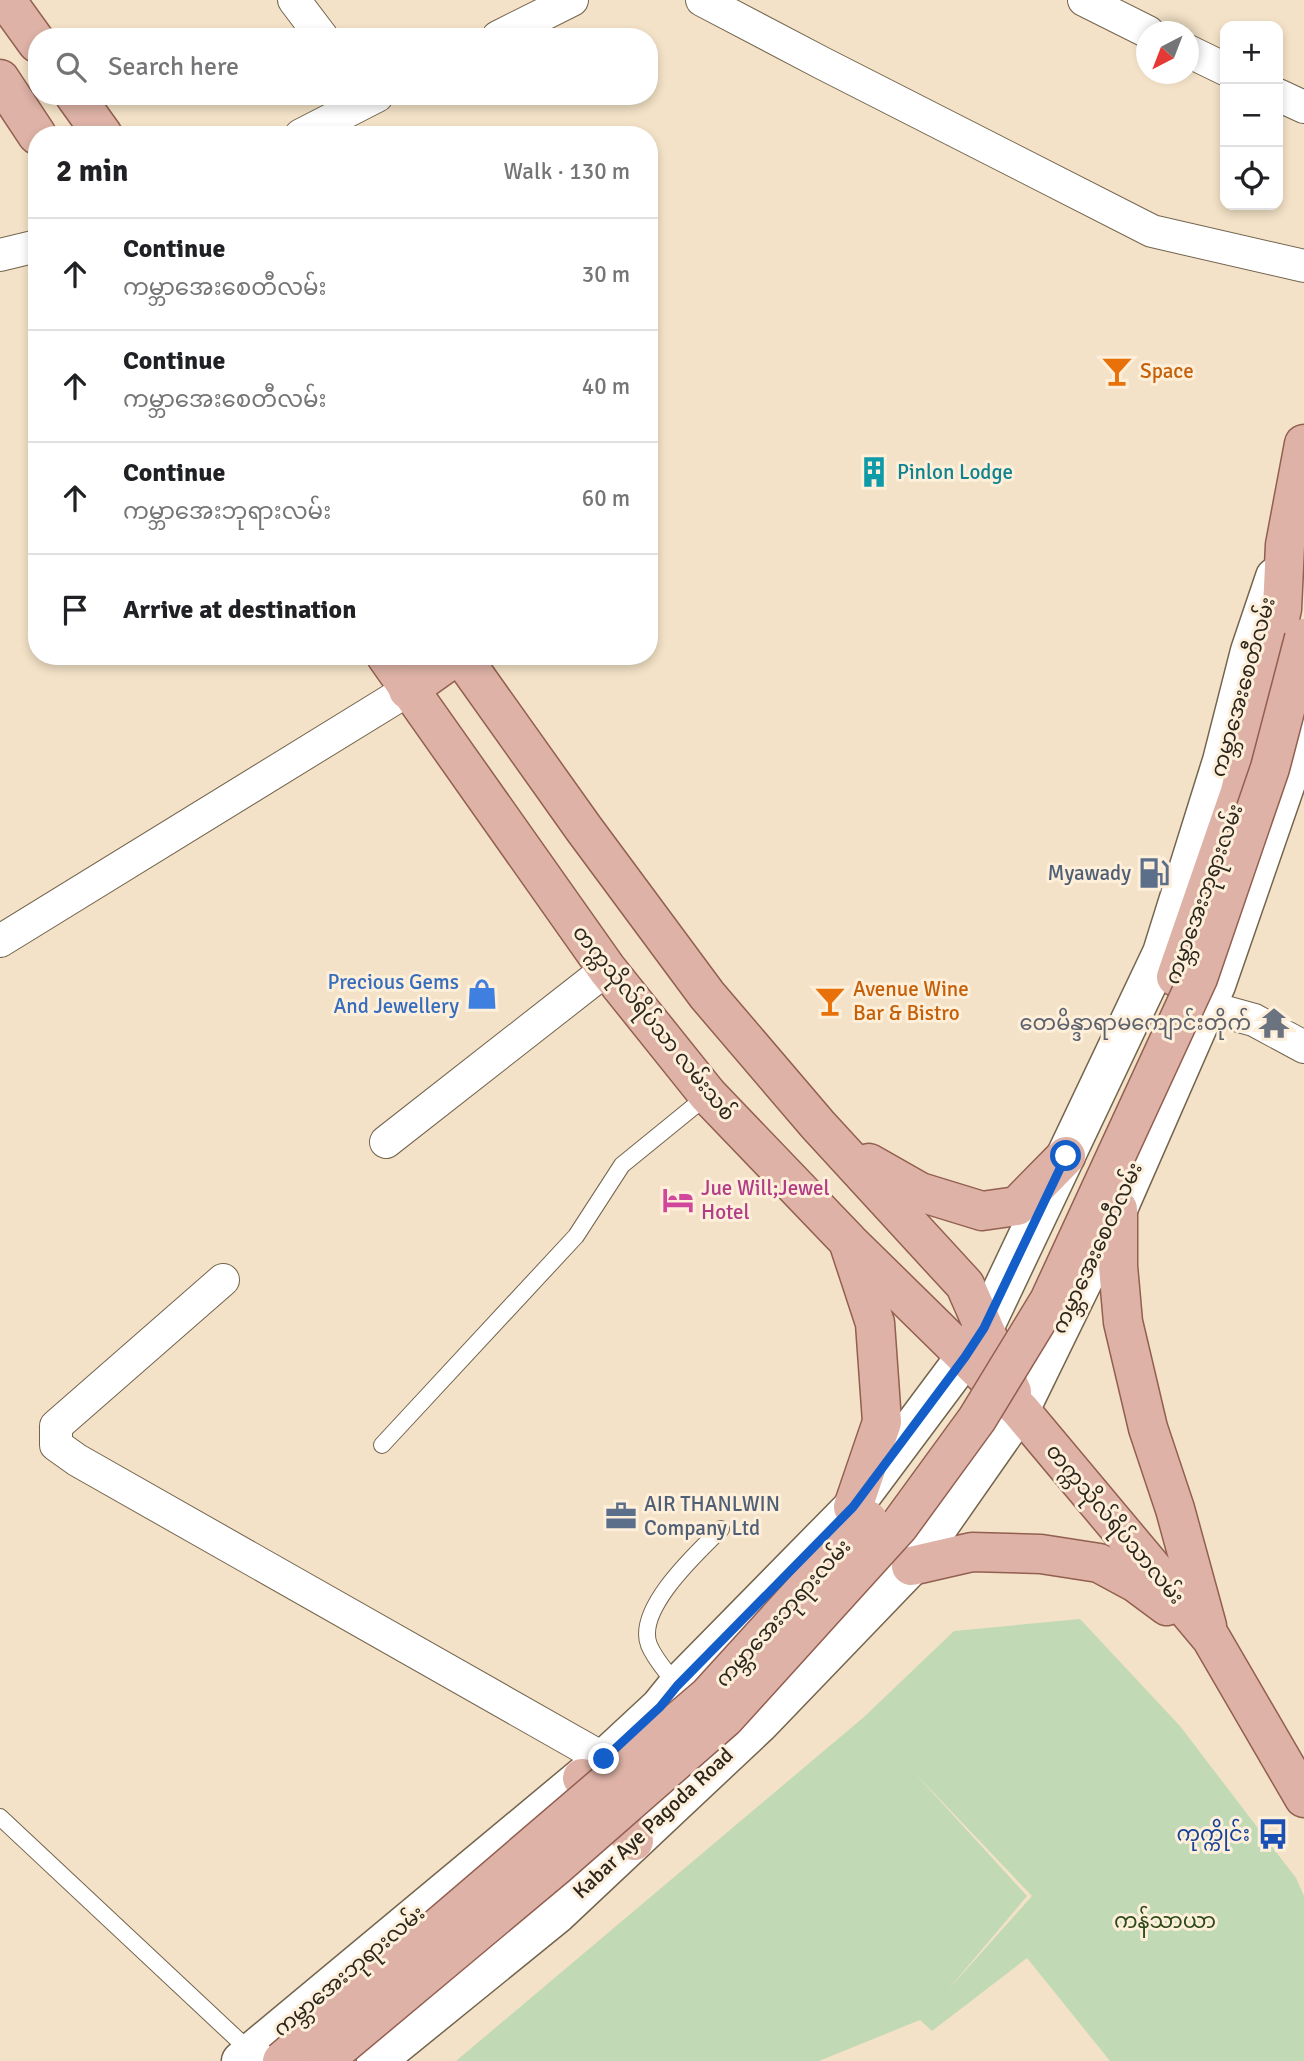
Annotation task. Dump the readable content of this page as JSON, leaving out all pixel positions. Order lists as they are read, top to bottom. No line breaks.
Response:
{"streets":{"main road":["ကမ္ဘာအေးစေတီလမ်း","ကမ္ဘာအေးဘုရားလမ်း","တက္ကသိုလ်ရိပ်သာ လမ်းသစ်","တက္ကသိုလ်ရိပ်သာလမ်း","Kabar Aye Pagoda Road"]},"crossings":[["ကမ္ဘာအေးစေတီလမ်း","ကမ္ဘာအေးဘုရားလမ်း"],["ကမ္ဘာအေးစေတီလမ်း","တက္ကသိုလ်ရိပ်သာ လမ်းသစ်"],["ကမ္ဘာအေးစေတီလမ်း","တက္ကသိုလ်ရိပ်သာလမ်း"],["တက္ကသိုလ်ရိပ်သာ လမ်းသစ်","တက္ကသိုလ်ရိပ်သာလမ်း"]],"parks":["ကန်သာယာ"],"places":{"bar":["Space","Avenue Wine Bar & Bistro"],"building":["Pinlon Lodge"],"fuel station":["Myawady"],"shop":["Precious Gems And Jewellery"],"temple":["တေမိန္ဒာရာမကျောင်းတိုက်"],"hotel":["Jue Will;Jewel Hotel"],"office":["AIR THANLWIN Company Ltd"],"bus stop":["ကုက္ကိုင်း"]},"north":"bottom left","page":{"map_buttons":["+","−"],"search":"Search here","heading":["2 min","Walk · 130 m"],"list":[["Continue","ကမ္ဘာအေးစေတီလမ်း","30 m"],["Continue","ကမ္ဘာအေးစေတီလမ်း","40 m"],["Continue","ကမ္ဘာအေးဘုရားလမ်း","60 m"],"Arrive at destination"]}}
